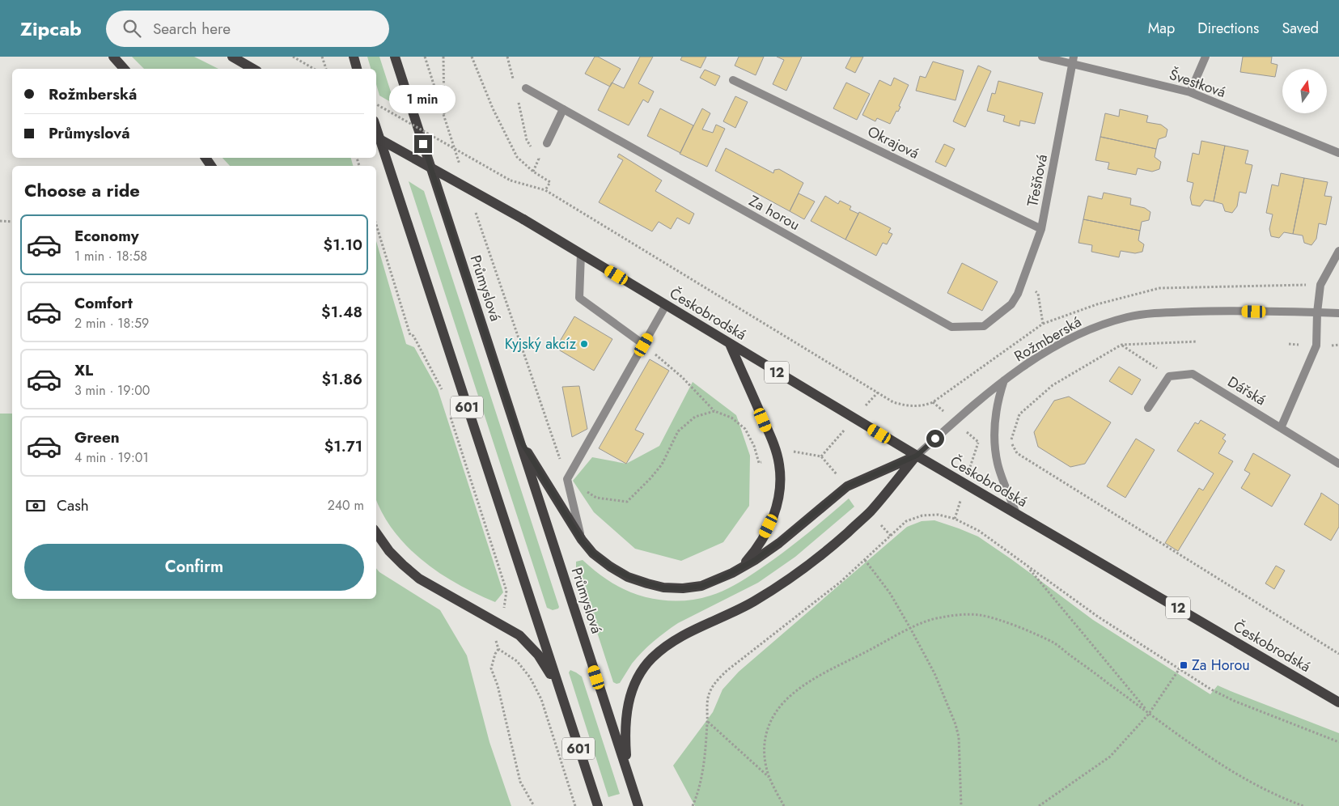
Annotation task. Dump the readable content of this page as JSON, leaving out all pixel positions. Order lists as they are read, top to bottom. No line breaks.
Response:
{"streets":{"main road":["Průmyslová","Českobrodská","12","601"],"street":["Švestková","Okrajová","Třešňová","Za horou","Rožmberská","Dářská"]},"crossings":[["Švestková","Třešňová"],["Okrajová","Třešňová"],["Třešňová","Za horou"],["Českobrodská","Rožmberská"]],"places":{"other":["Kyjský akcíz"],"transit":["Za Horou"]},"north":"top","page":{"header":"Zipcab","search":"Search here","nav":["Map","Directions","Saved"],"banner":["Rožmberská","Průmyslová"],"bubble":"1 min","heading":"Choose a ride","list":[{"name":"Economy","note":"1 min · 18:58","value":"$1.10"},{"name":"Comfort","note":"2 min · 18:59","value":"$1.48"},{"name":"XL","note":"3 min · 19:00","value":"$1.86"},{"name":"Green","note":"4 min · 19:01","value":"$1.71"}],"pay":["Cash","240 m"],"buttons":"Confirm"}}
